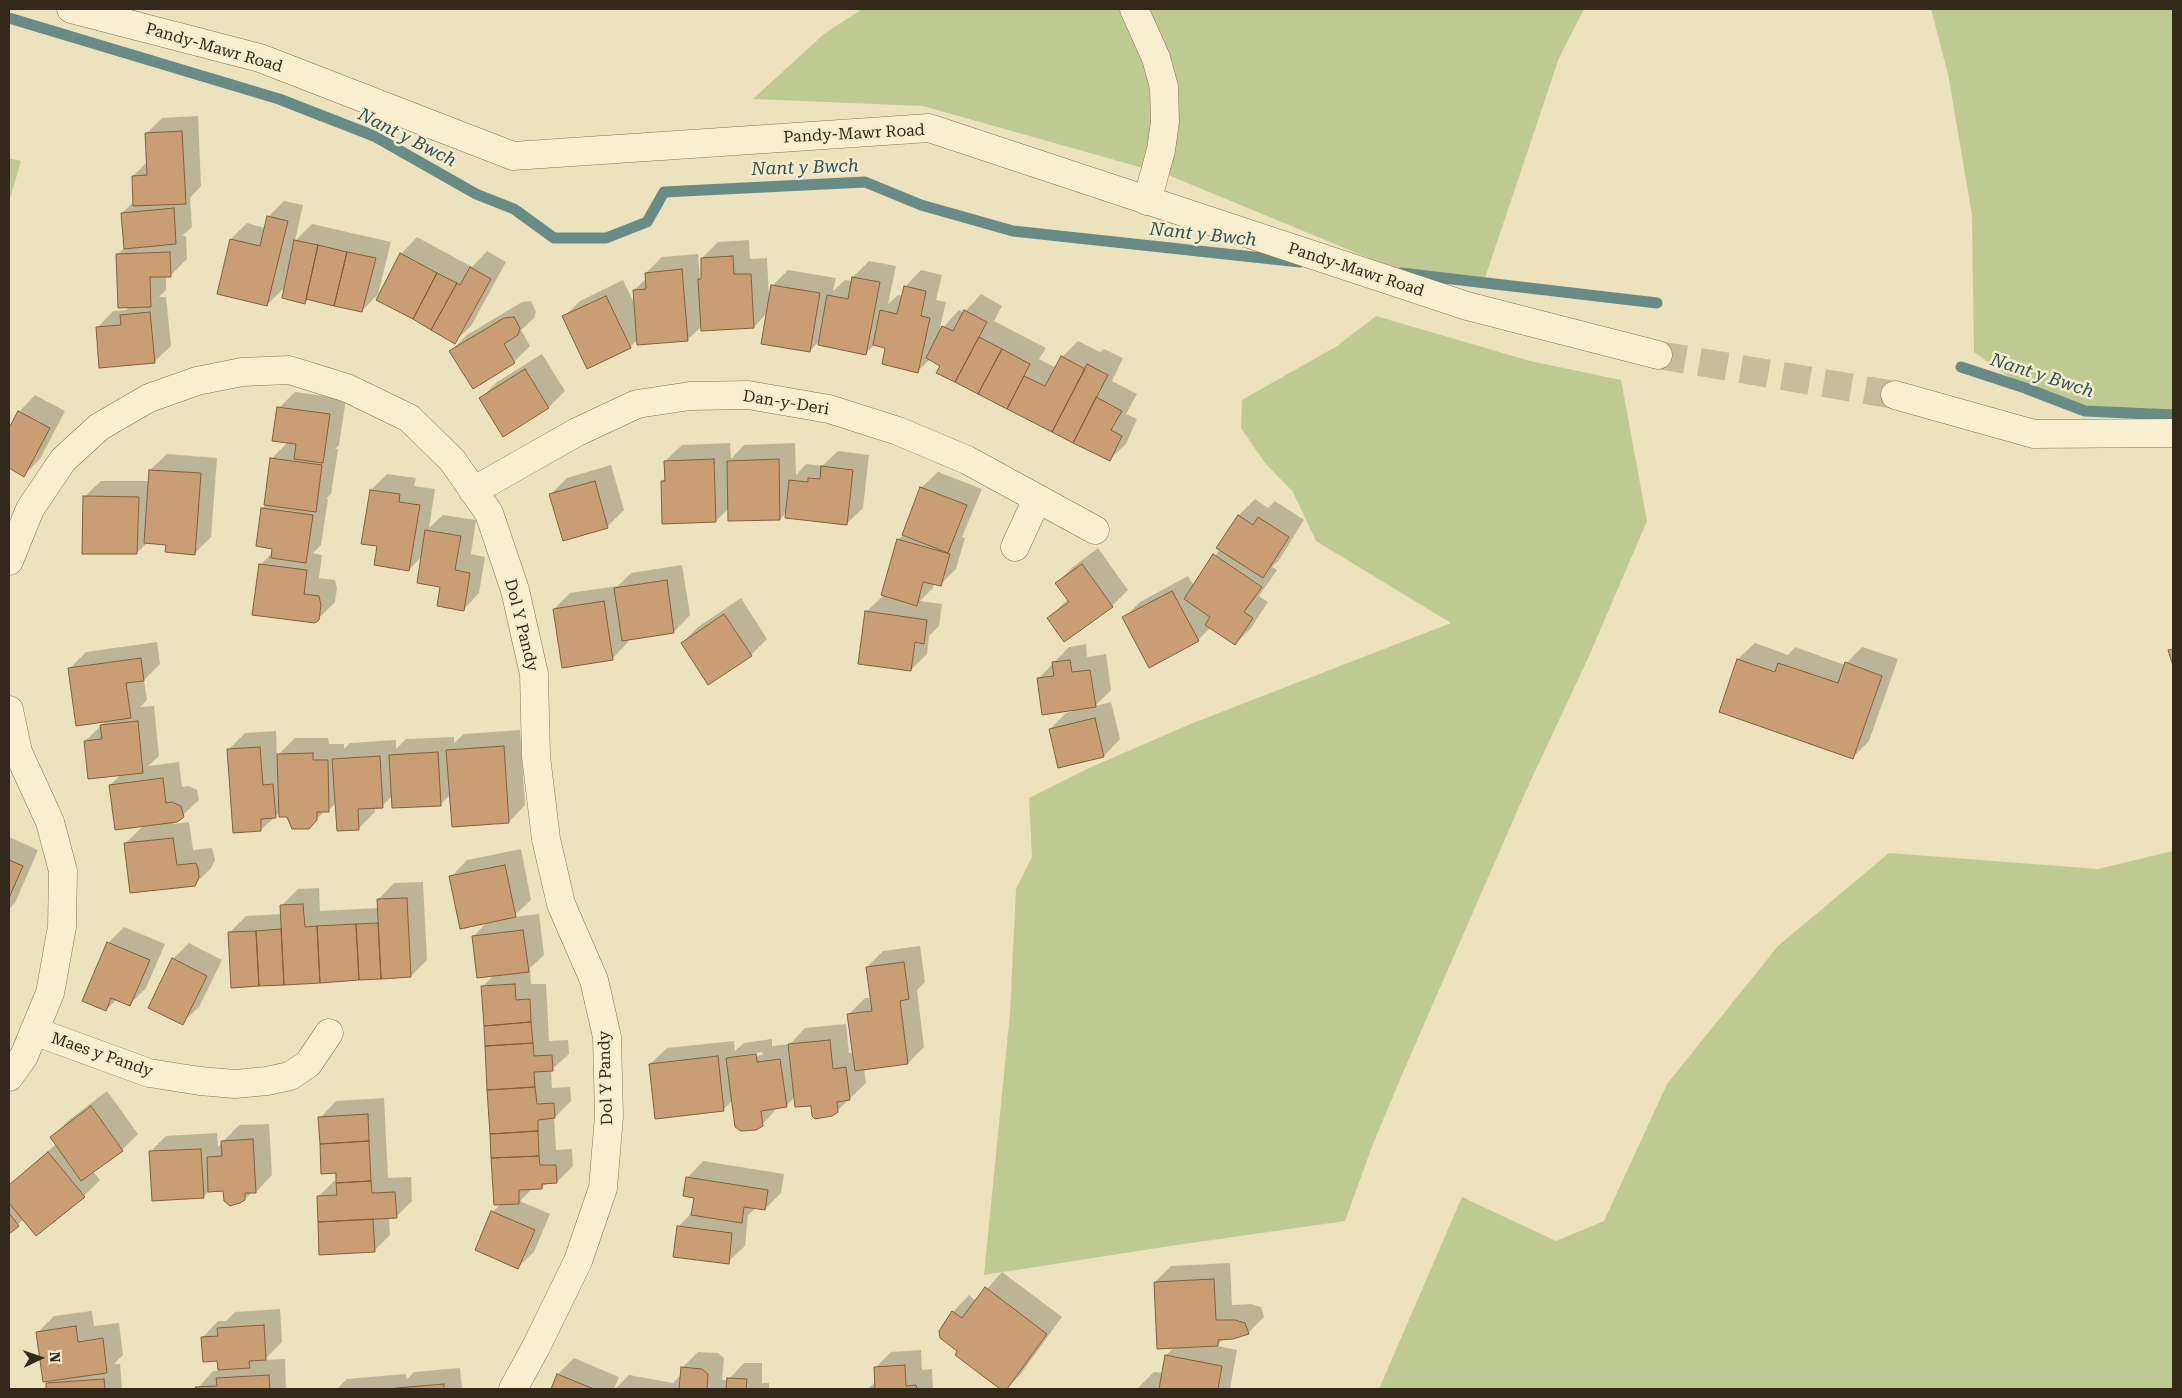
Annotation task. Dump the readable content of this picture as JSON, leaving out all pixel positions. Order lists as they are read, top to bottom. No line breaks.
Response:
{"streets":{"street":["Pandy-Mawr Road","Dan-y-Deri","Dol Y Pandy","Maes y Pandy"]},"crossings":[["Dan-y-Deri","Dol Y Pandy"]],"water":["Nant y Bwch"],"north":"right"}
